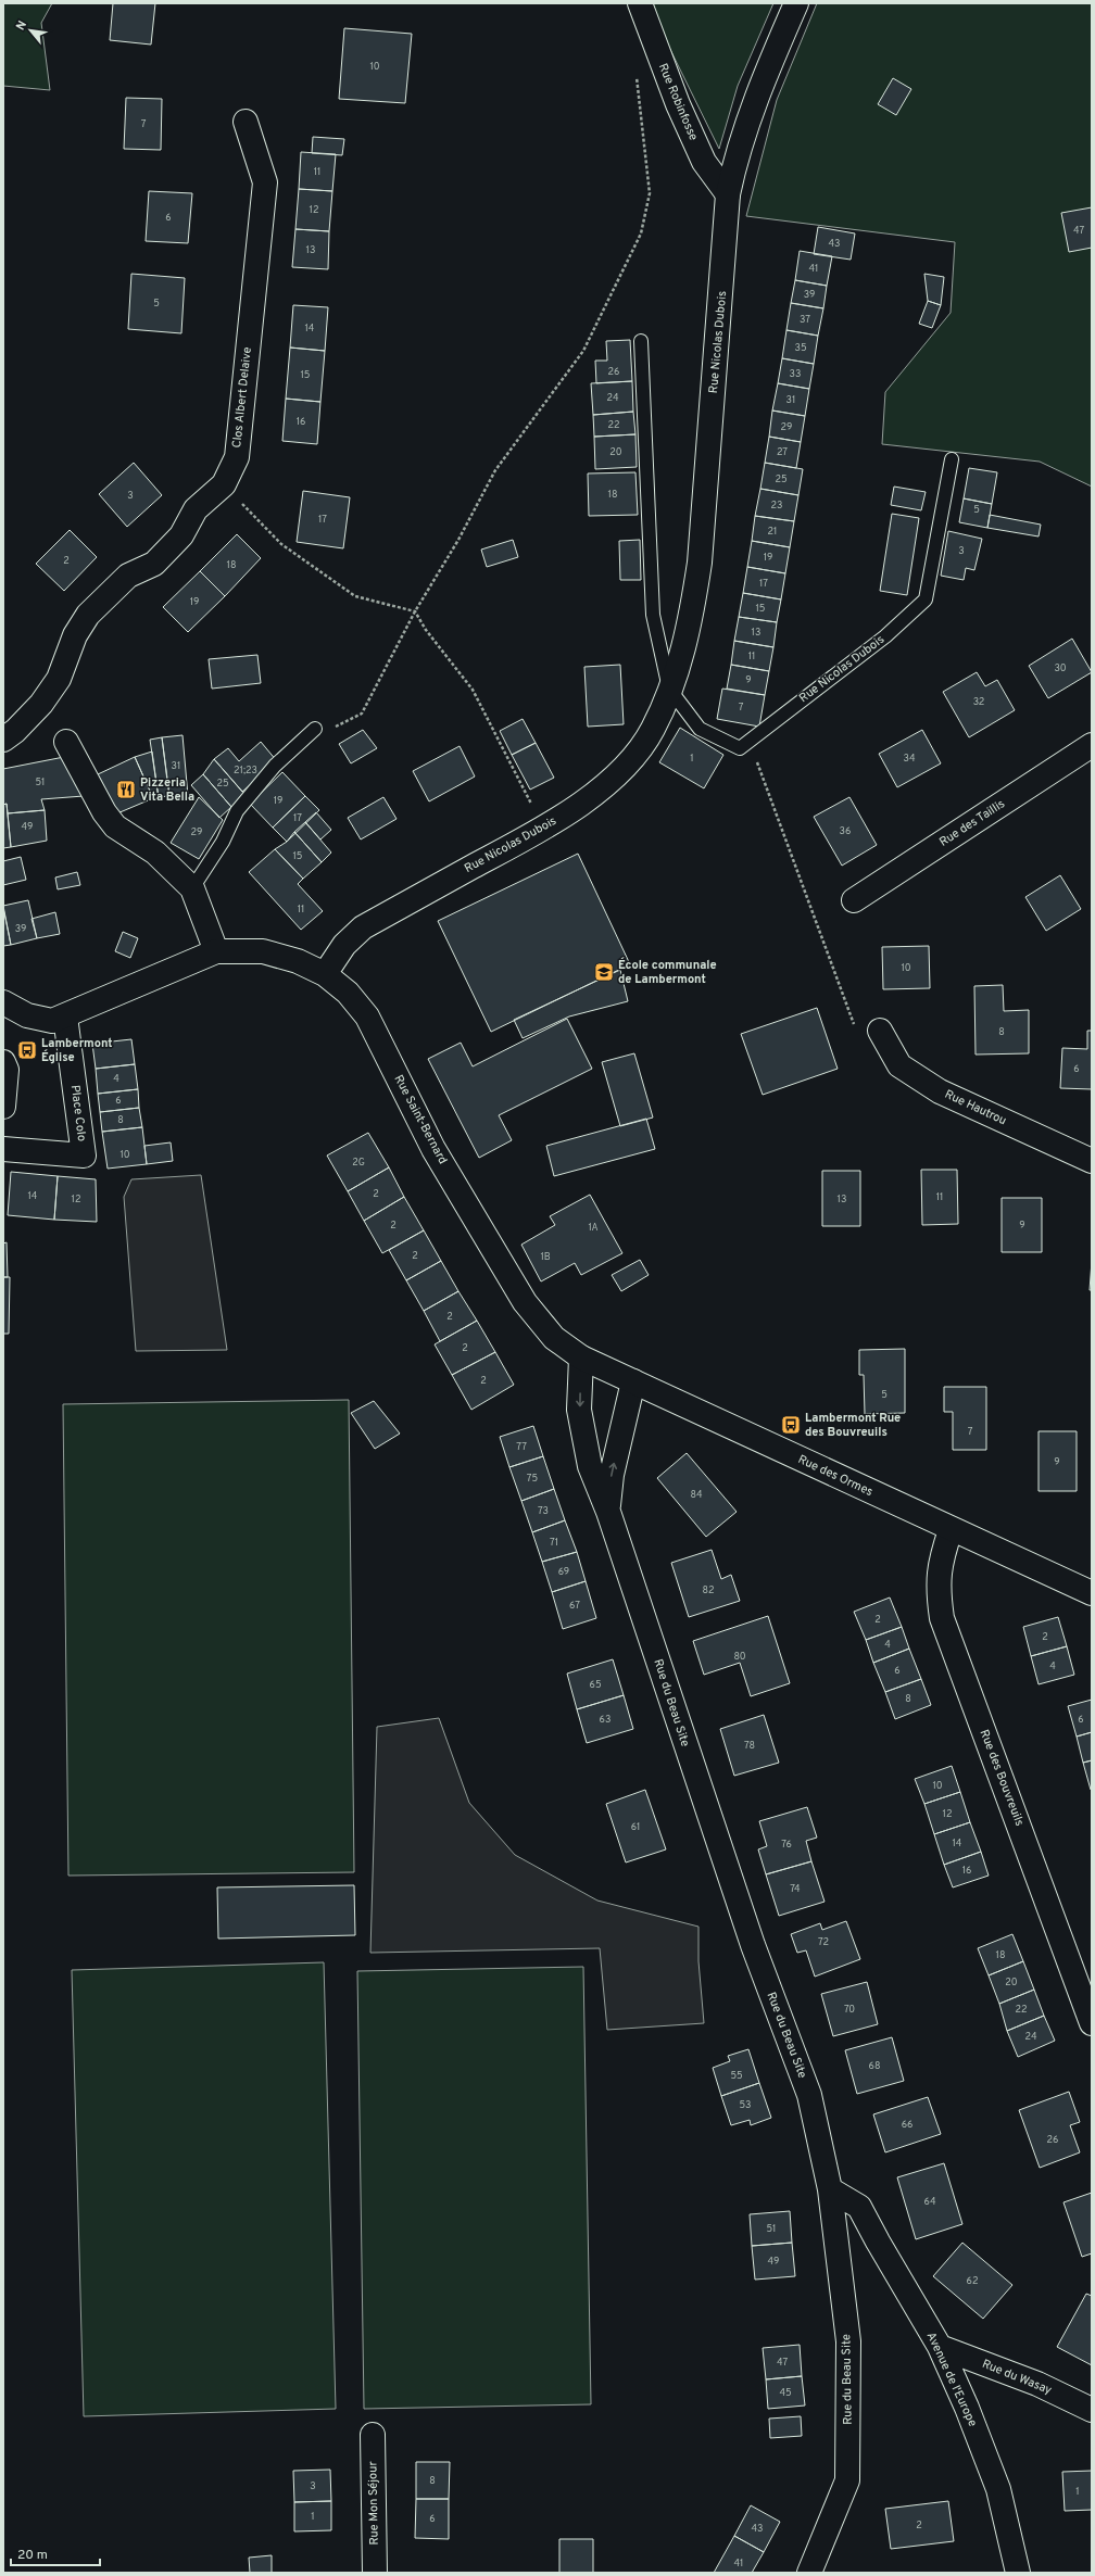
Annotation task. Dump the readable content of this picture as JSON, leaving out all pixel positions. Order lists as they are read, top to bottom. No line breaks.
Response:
{"streets":{"street":["Rue Robinfosse","Rue Nicolas Dubois","Clos Albert Delaive","Rue des Taillis","Rue Hautrou","Place Colo","Rue Saint-Bernard","Rue des Ormes","Rue du Beau Site","Rue des Bouvreuils","Rue du Wasay","Avenue de l'Europe","Rue Mon Séjour"]},"crossings":[["Rue Robinfosse","Rue Nicolas Dubois"],["Rue Nicolas Dubois","Rue Saint-Bernard"],["Place Colo","Rue Saint-Bernard"],["Rue Saint-Bernard","Rue des Ormes"],["Rue Saint-Bernard","Rue du Beau Site"],["Rue des Ormes","Rue du Beau Site"],["Rue des Ormes","Rue des Bouvreuils"],["Rue du Beau Site","Avenue de l'Europe"],["Rue du Wasay","Avenue de l'Europe"]],"places":{"restaurant":["Pizzeria Vita Bella"],"school or university":["École communale de Lambermont"],"bus stop":["Lambermont Église","Lambermont Rue des Bouvreuils"]},"house_numbers":["10","7","11","12","6","47","43","13","41","39","5","37","14","35","26","33","15","24","31","16","22","29","20","27","25","18","3","23","5","17","21","3","19","2","18","17","19","15","13","11","30","9","32","7","1","34","31","21;23","51","25","19","17","49","36","29","15","11","39","10","8","6","4","6","8","10","2G","2","14","11","12","13","2","9","1A","2","1B","2","2","2","5","7","77","9","75","84","73","71","69","82","67","2","2","4","80","4","6","65","8","63","6","78","10","12","61","14","76","16","74","72","18","20","70","22","24","68","55","53","66","26","64","51","49","62","47","45","8","3","1","1","6","2","43","41"],"scale_bar":"20 m","north":"top left"}
